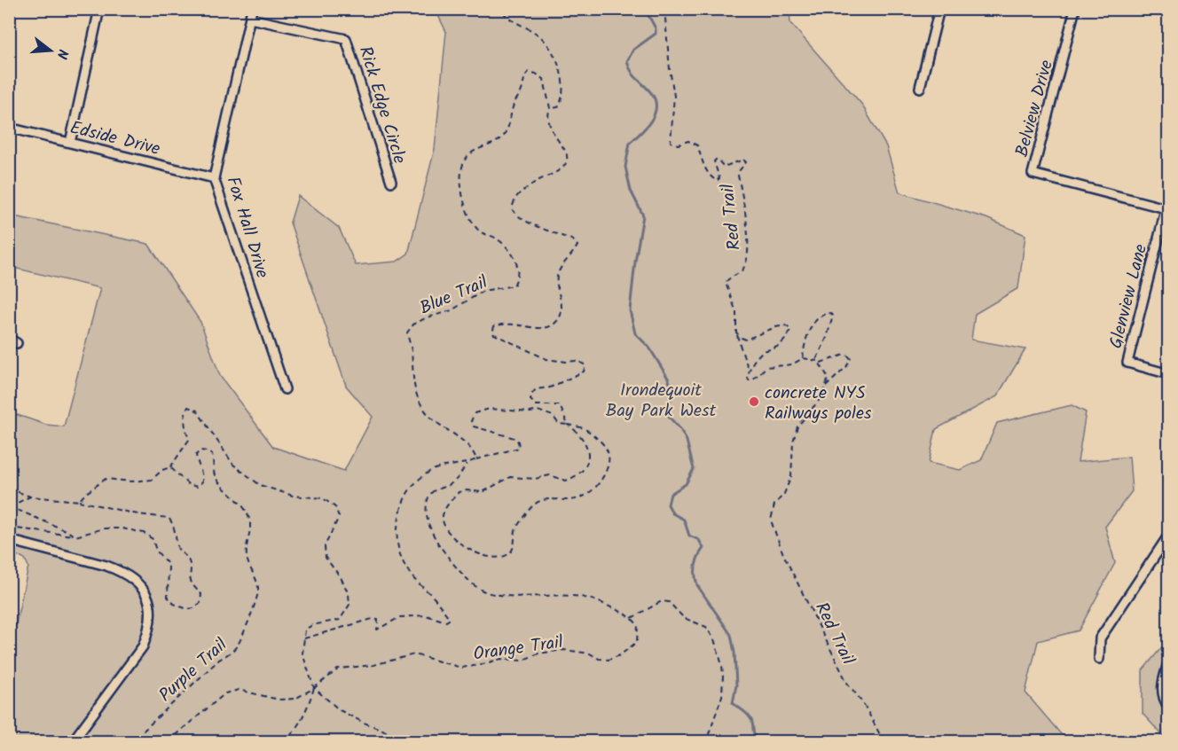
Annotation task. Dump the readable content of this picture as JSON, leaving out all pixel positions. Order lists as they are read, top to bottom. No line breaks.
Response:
{"streets":{"street":["Rick Edge Circle","Belview Drive","Edside Drive","Fox Hall Drive","Glenview Lane"],"path":["Red Trail","Blue Trail","Orange Trail","Purple Trail"]},"crossings":[["Rick Edge Circle","Fox Hall Drive"],["Belview Drive","Glenview Lane"],["Edside Drive","Fox Hall Drive"]],"parks":["Irondequoit Bay Park West"],"places":["concrete NYS Railways poles"],"north":"right"}
